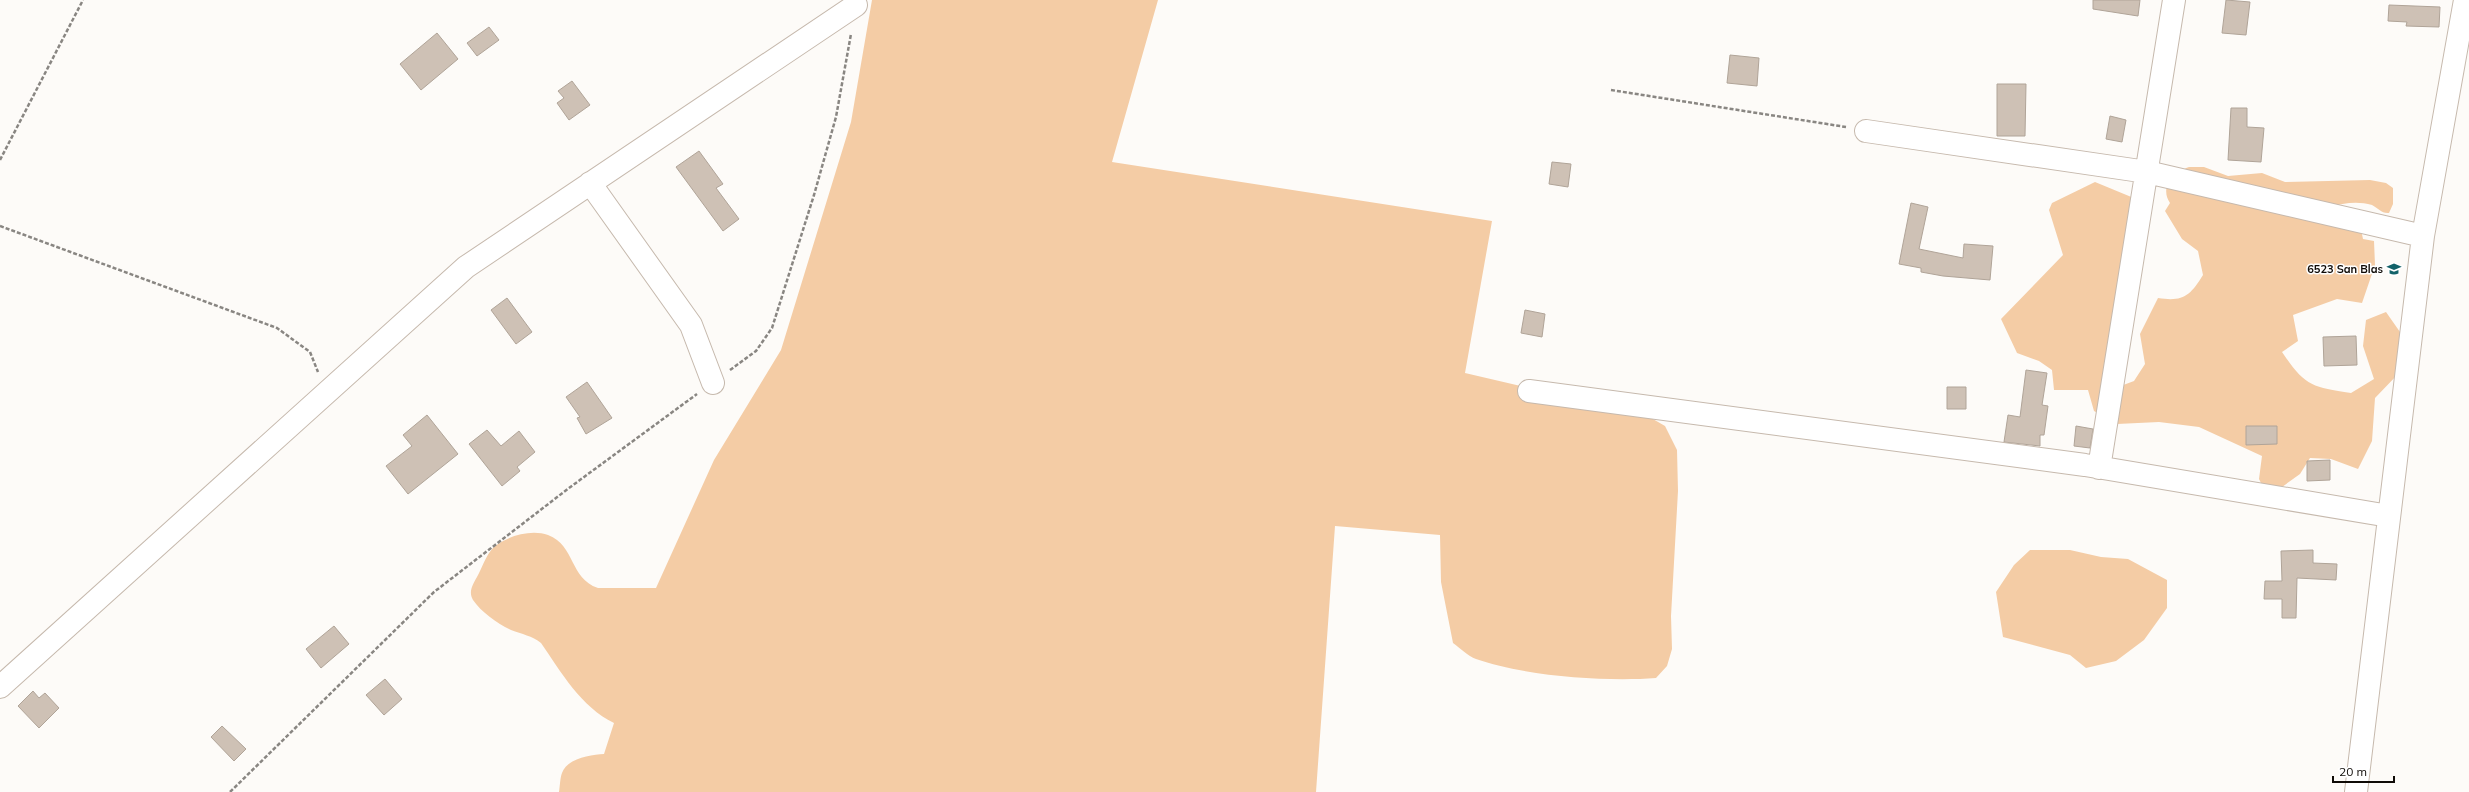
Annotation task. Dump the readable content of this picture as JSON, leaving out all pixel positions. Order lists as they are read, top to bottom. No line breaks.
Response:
{"places":{"school or university":["6523 San Blas"]},"scale_bar":"20 m"}
